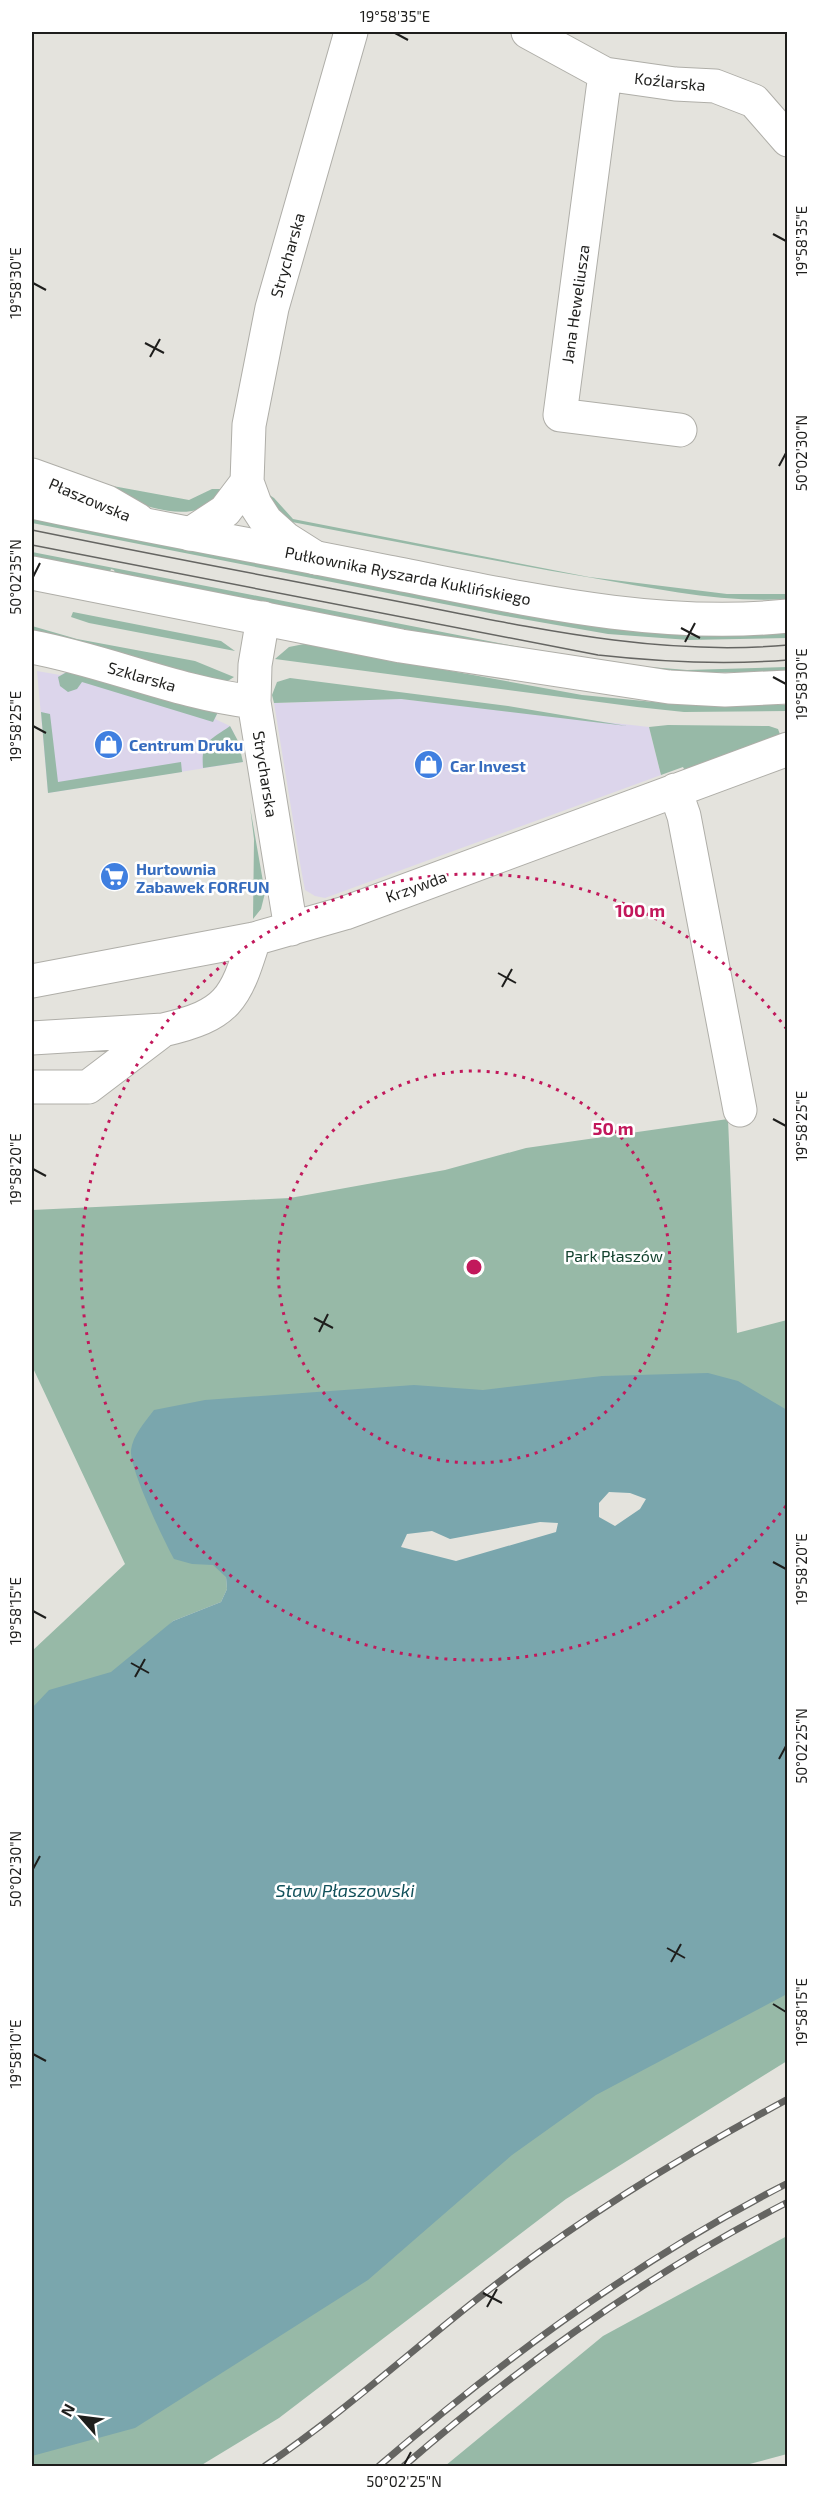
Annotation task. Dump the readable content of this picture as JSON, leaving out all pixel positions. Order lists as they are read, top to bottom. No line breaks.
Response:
{"streets":{"street":["Koźlarska","Strycharska","Jana Heweliusza","Płaszowska","Pułkownika Ryszarda Kuklińskiego","Szklarska","Krzywda"]},"crossings":[["Koźlarska","Jana Heweliusza"],["Strycharska","Pułkownika Ryszarda Kuklińskiego"],["Strycharska","Szklarska"],["Strycharska","Krzywda"],["Płaszowska","Pułkownika Ryszarda Kuklińskiego"]],"water":["Staw Płaszowski"],"parks":["Park Płaszów"],"places":{"shop":["Centrum Druku","Car Invest"],"supermarket":["Hurtownia Zabawek FORFUN"]},"north":"top left","coordinates":["19°58'35\"E","19°58'30\"E","50°02'30\"N","50°02'35\"N","19°58'25\"E","19°58'20\"E","19°58'15\"E","50°02'25\"N","19°58'10\"E"],"rings":["100 m","50 m"]}
